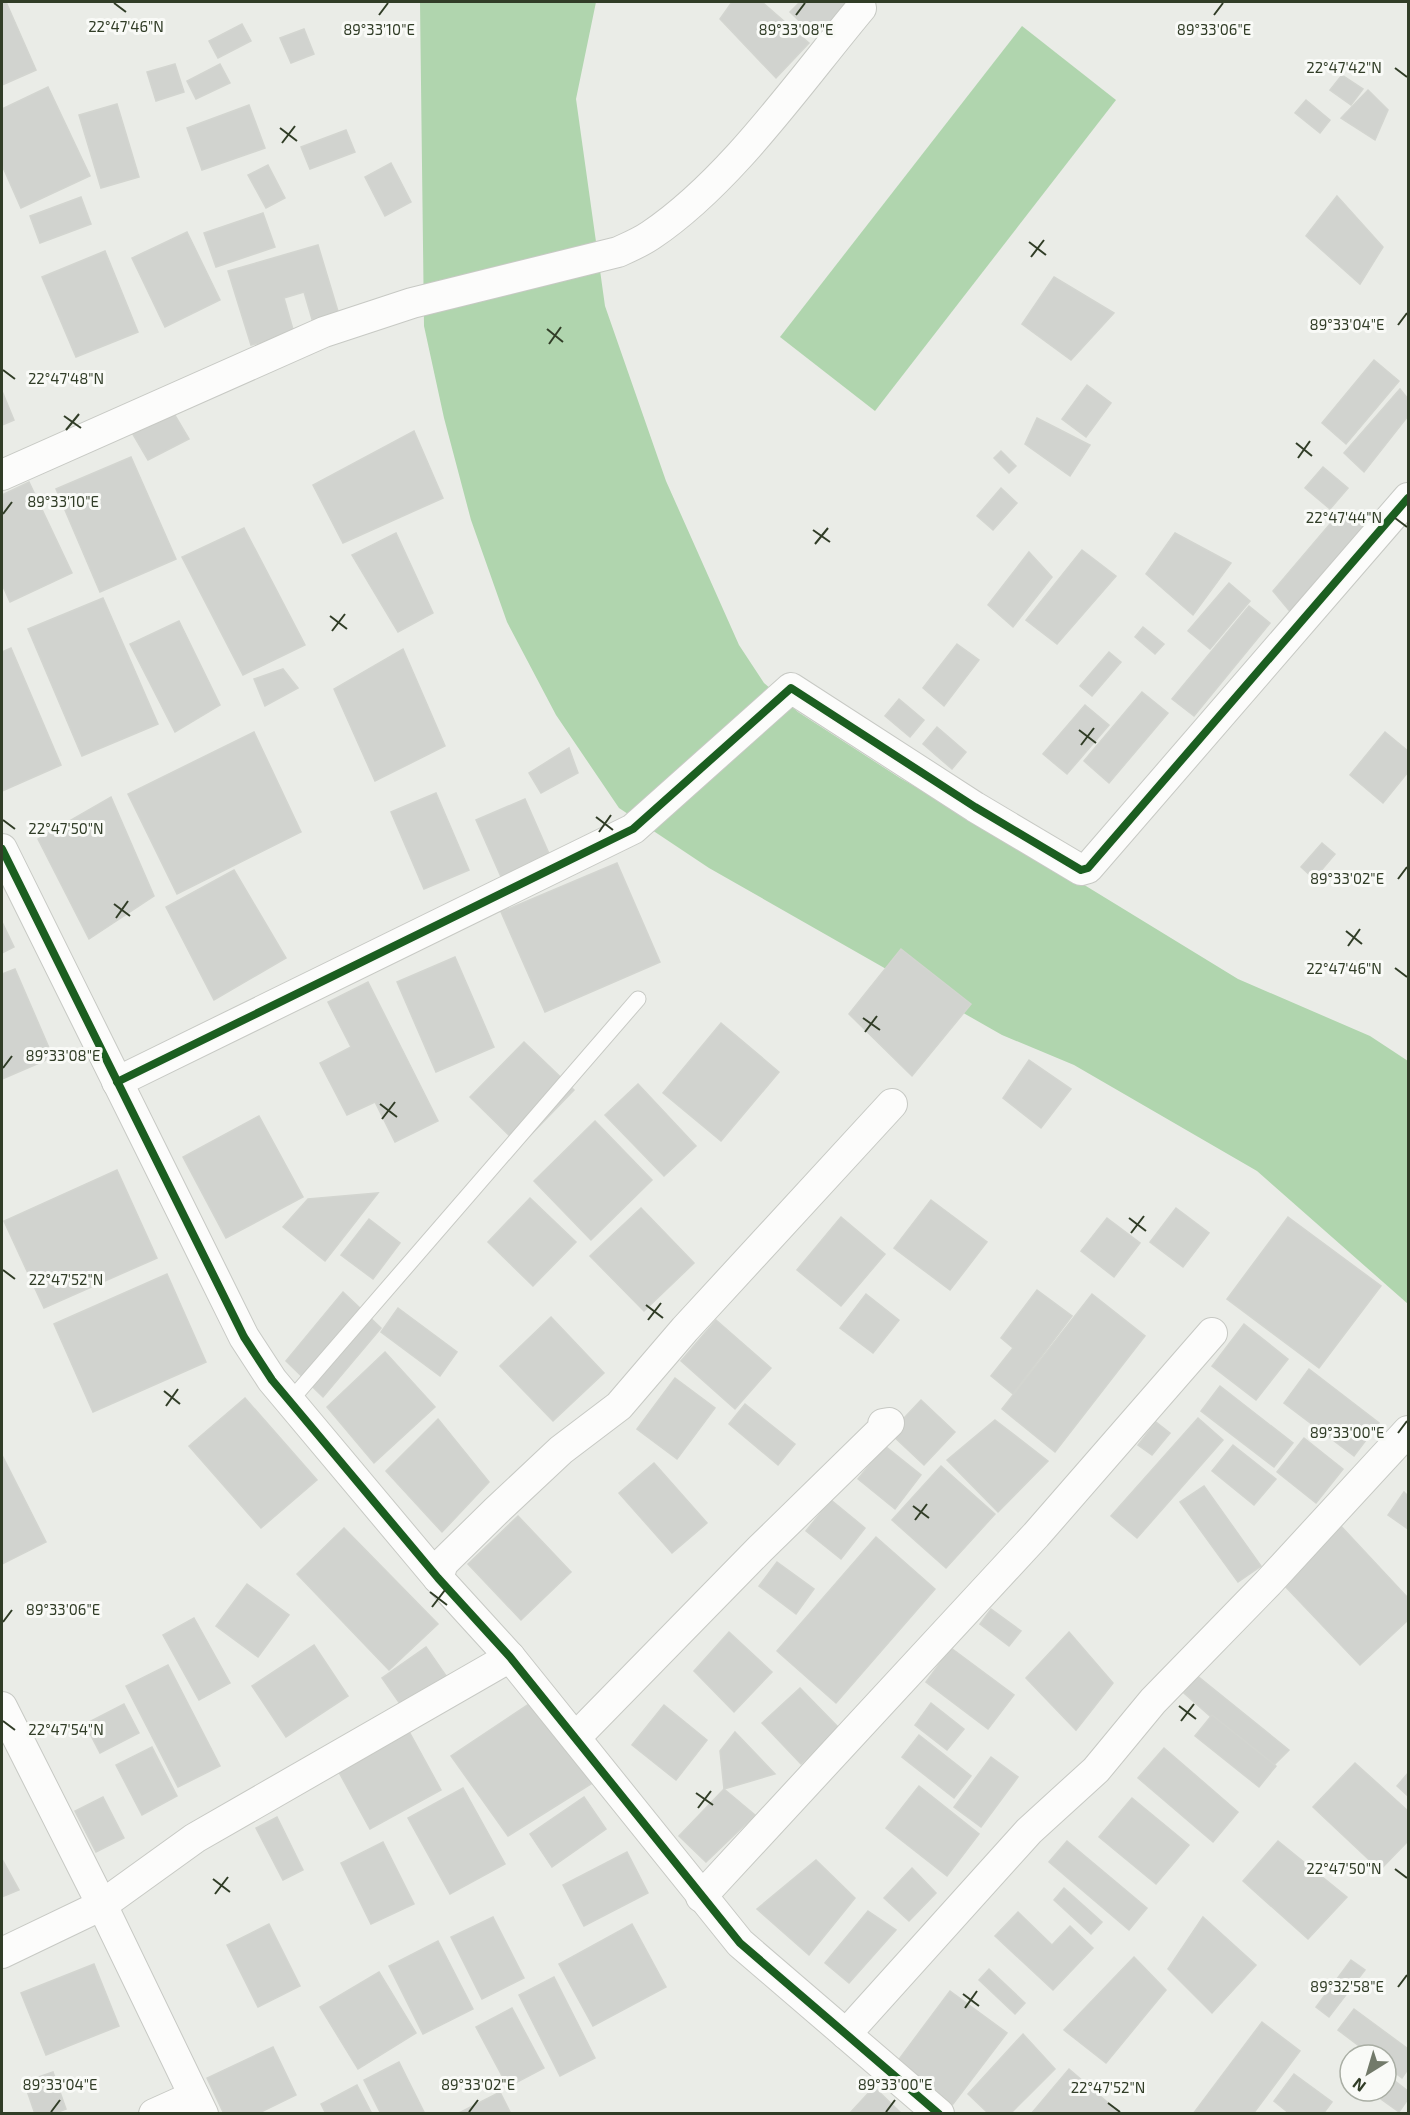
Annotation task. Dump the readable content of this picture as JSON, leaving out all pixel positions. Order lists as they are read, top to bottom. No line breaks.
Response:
{"north":"bottom left","coordinates":["22°47'46\"N","89°33'10\"E","89°33'08\"E","89°33'06\"E","22°47'42\"N","89°33'04\"E","22°47'48\"N","22°47'44\"N","22°47'50\"N","89°33'02\"E","22°47'52\"N","89°33'00\"E","22°47'54\"N","89°32'58\"E"]}
